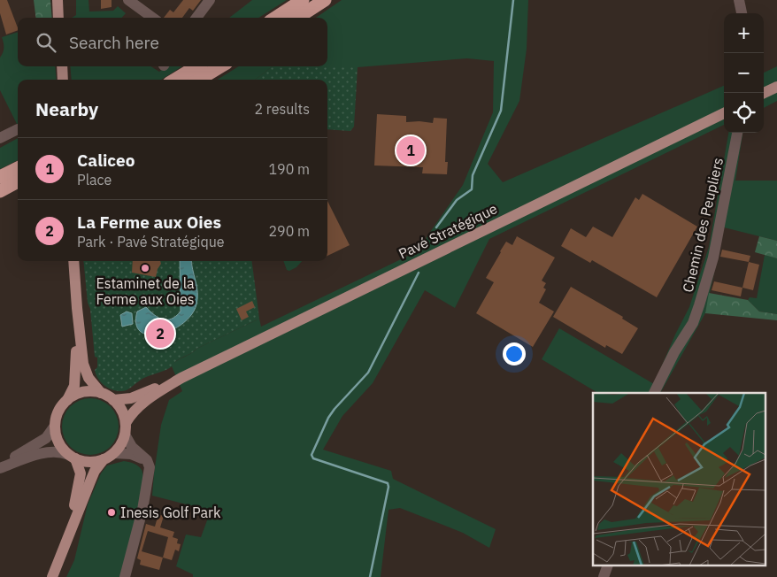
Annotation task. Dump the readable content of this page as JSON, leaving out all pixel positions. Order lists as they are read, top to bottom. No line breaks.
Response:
{"streets":{"main road":["Pavé Stratégique"],"street":["Chemin des Peupliers"]},"places":["Estaminet de la Ferme aux Oies","Inesis Golf Park"],"page":{"map_buttons":["+","−"],"search":"Search here","heading":["Nearby","2 results"],"pins":["1","2"],"list":[{"mark":"1","name":"Caliceo","note":"Place","value":"190 m"},{"mark":"2","name":"La Ferme aux Oies","note":"Park · Pavé Stratégique","value":"290 m"}]}}
